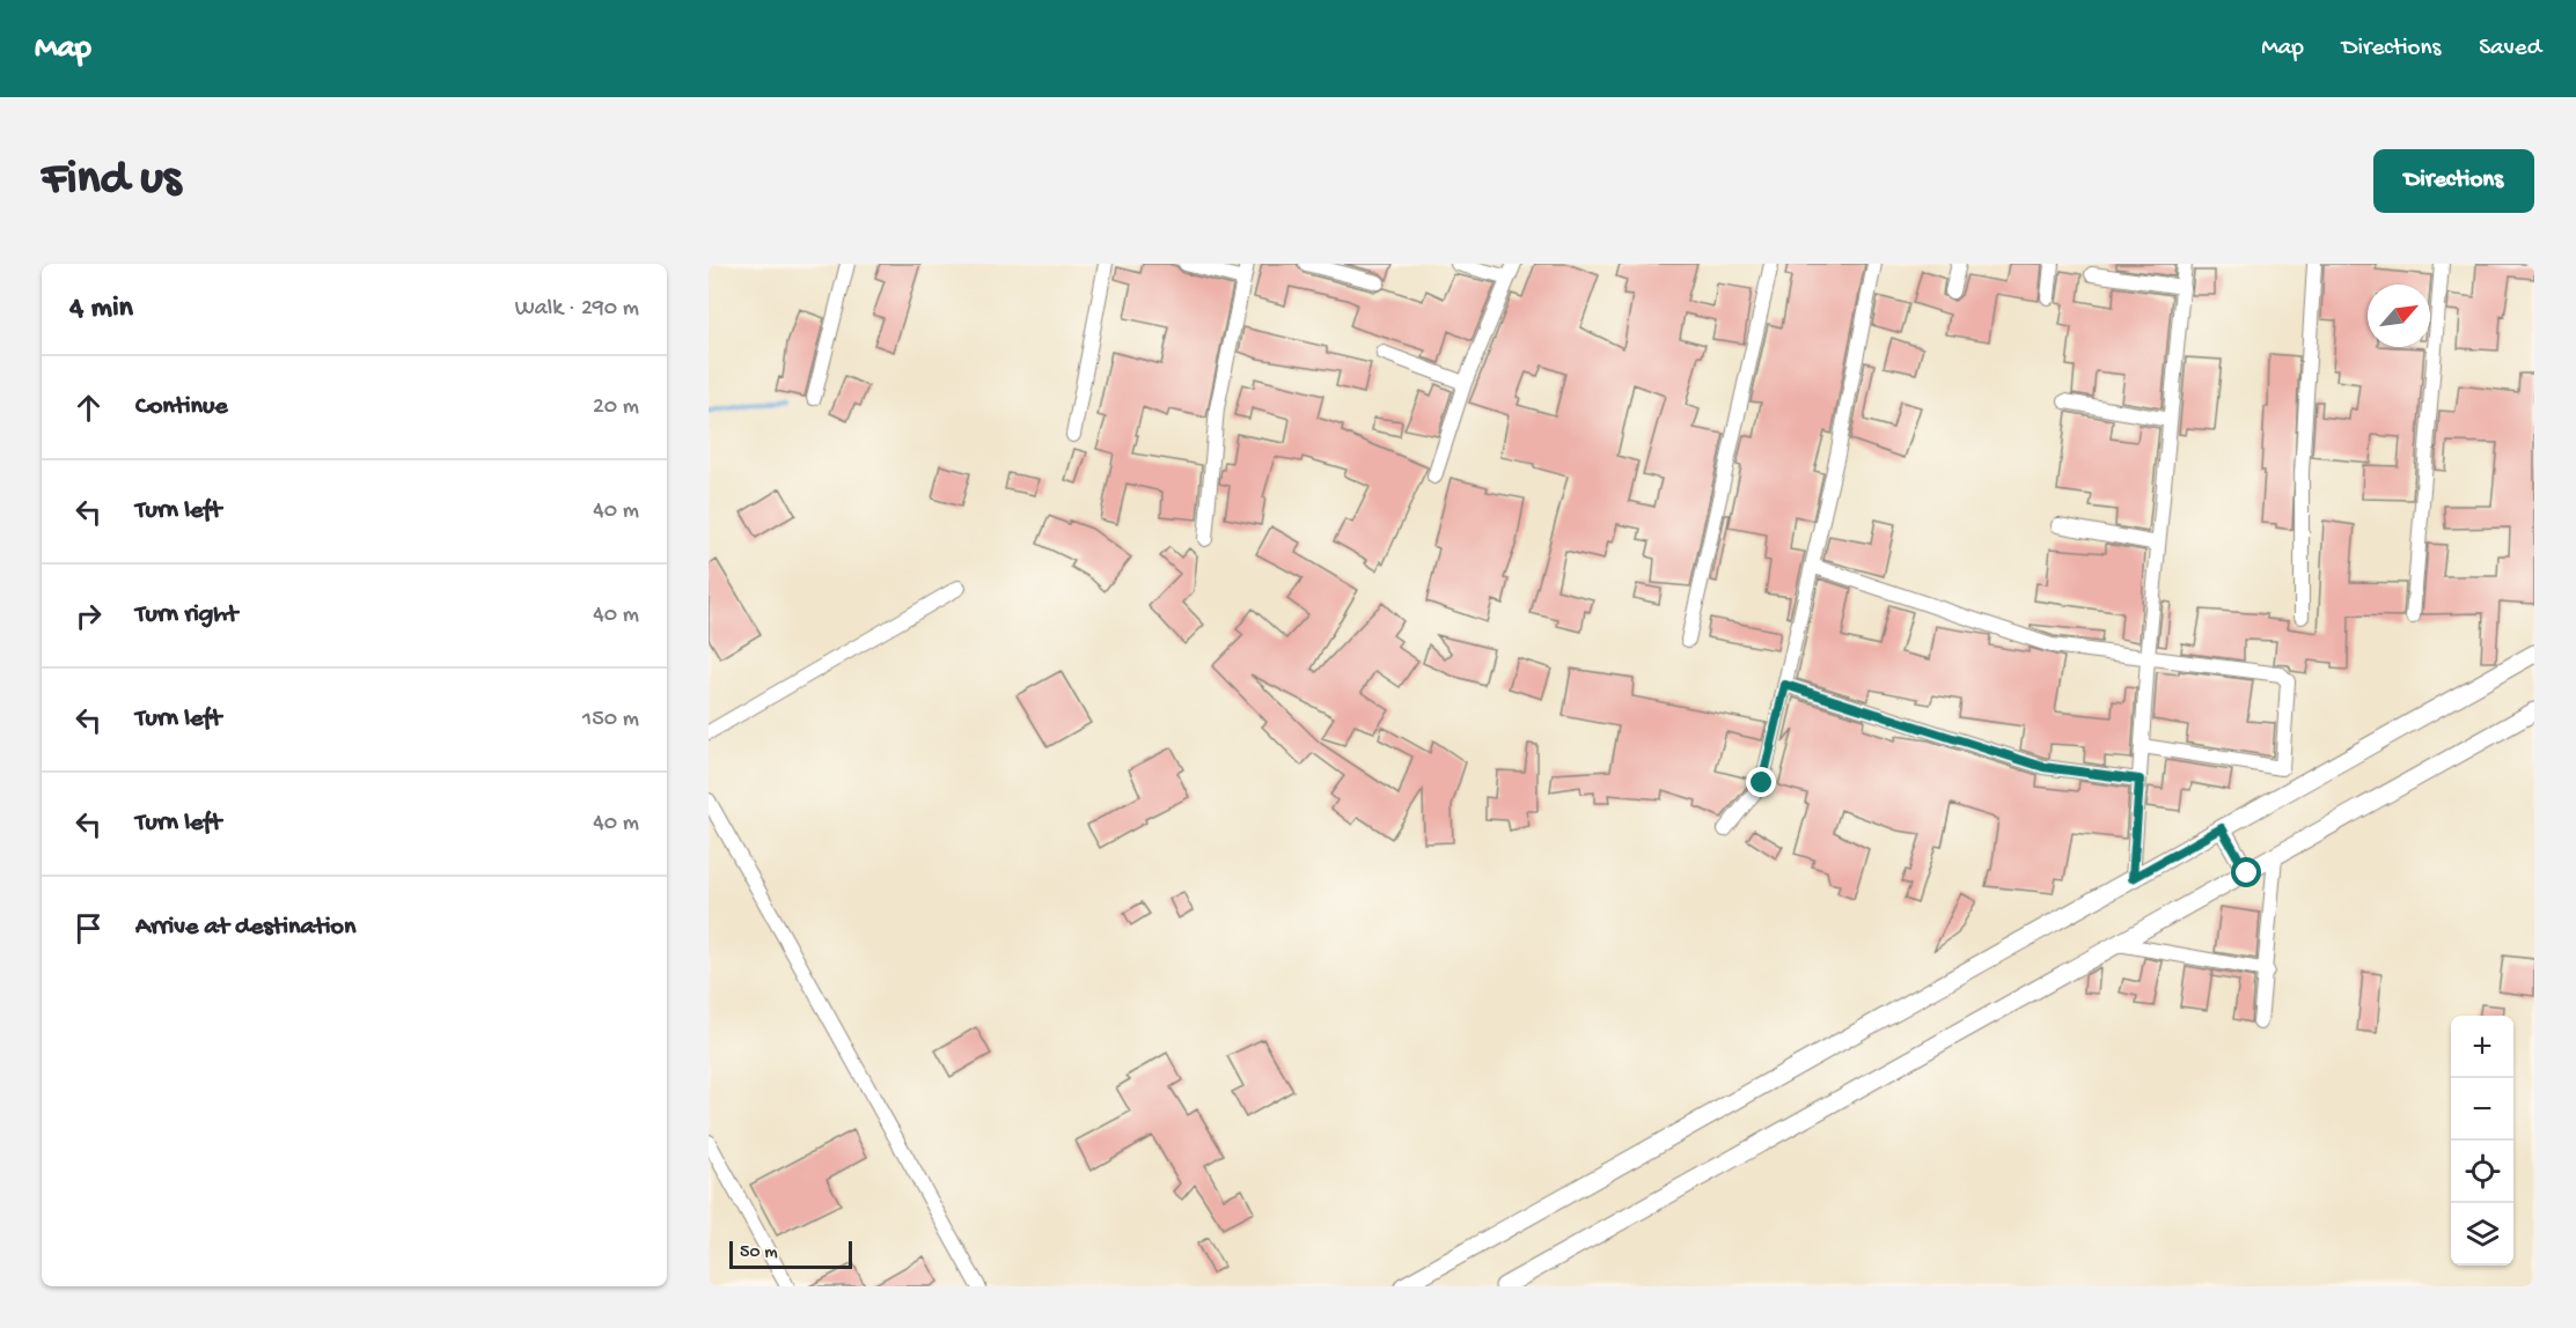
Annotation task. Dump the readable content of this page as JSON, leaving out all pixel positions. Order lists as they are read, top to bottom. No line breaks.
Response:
{"scale_bar":"50 m","north":"top right","page":{"header":"Map","nav":["Map","Directions","Saved"],"buttons":"Directions","title":"Find us","heading":["4 min","Walk · 290 m"],"list":[["Continue","20 m"],["Turn left","40 m"],["Turn right","40 m"],["Turn left","150 m"],["Turn left","40 m"],"Arrive at destination"],"map_buttons":["+","−"],"scale":"50 m"}}
